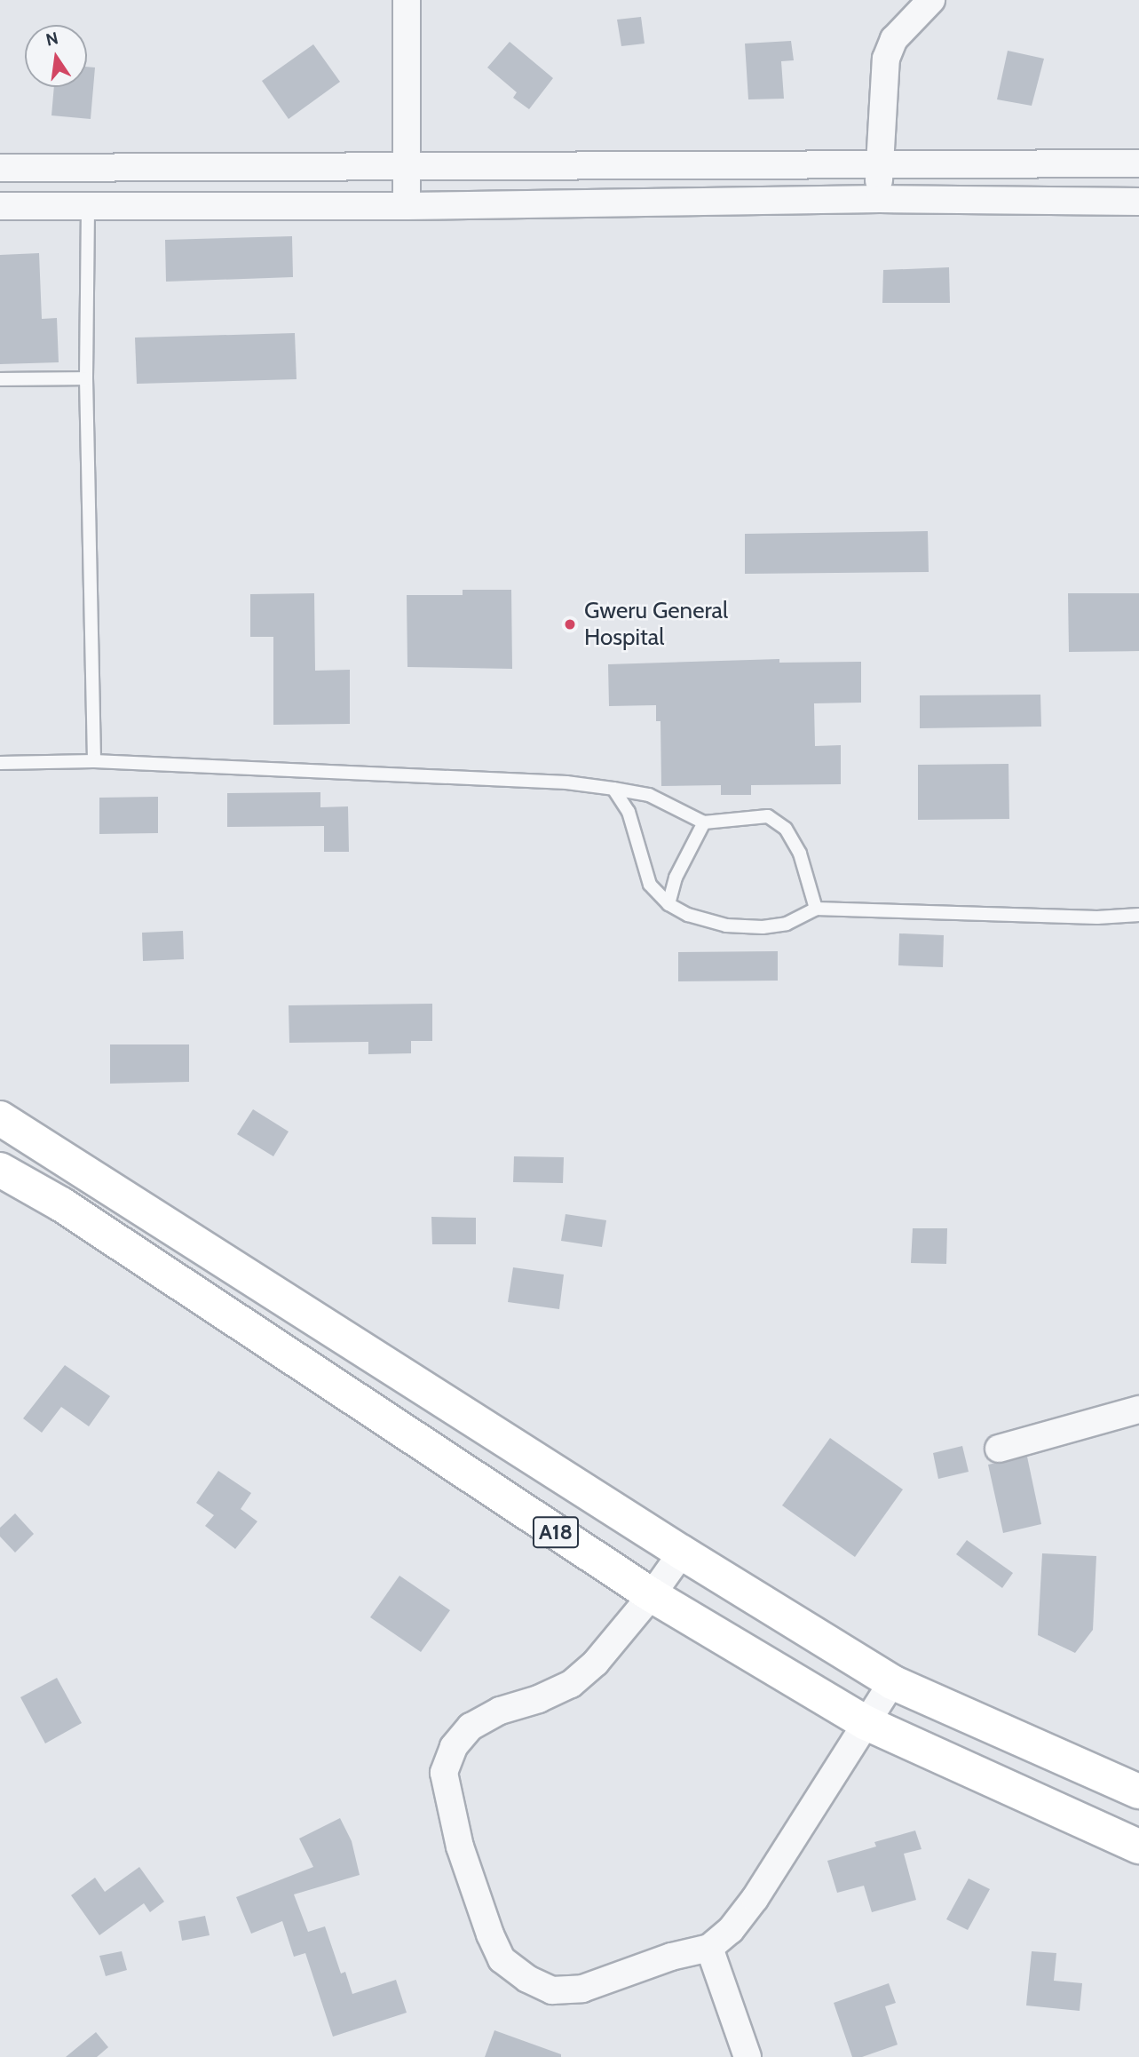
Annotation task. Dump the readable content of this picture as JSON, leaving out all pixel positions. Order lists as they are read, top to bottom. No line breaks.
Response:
{"streets":{"highway":["A18"]},"places":["Gweru General Hospital"],"north":"top"}
